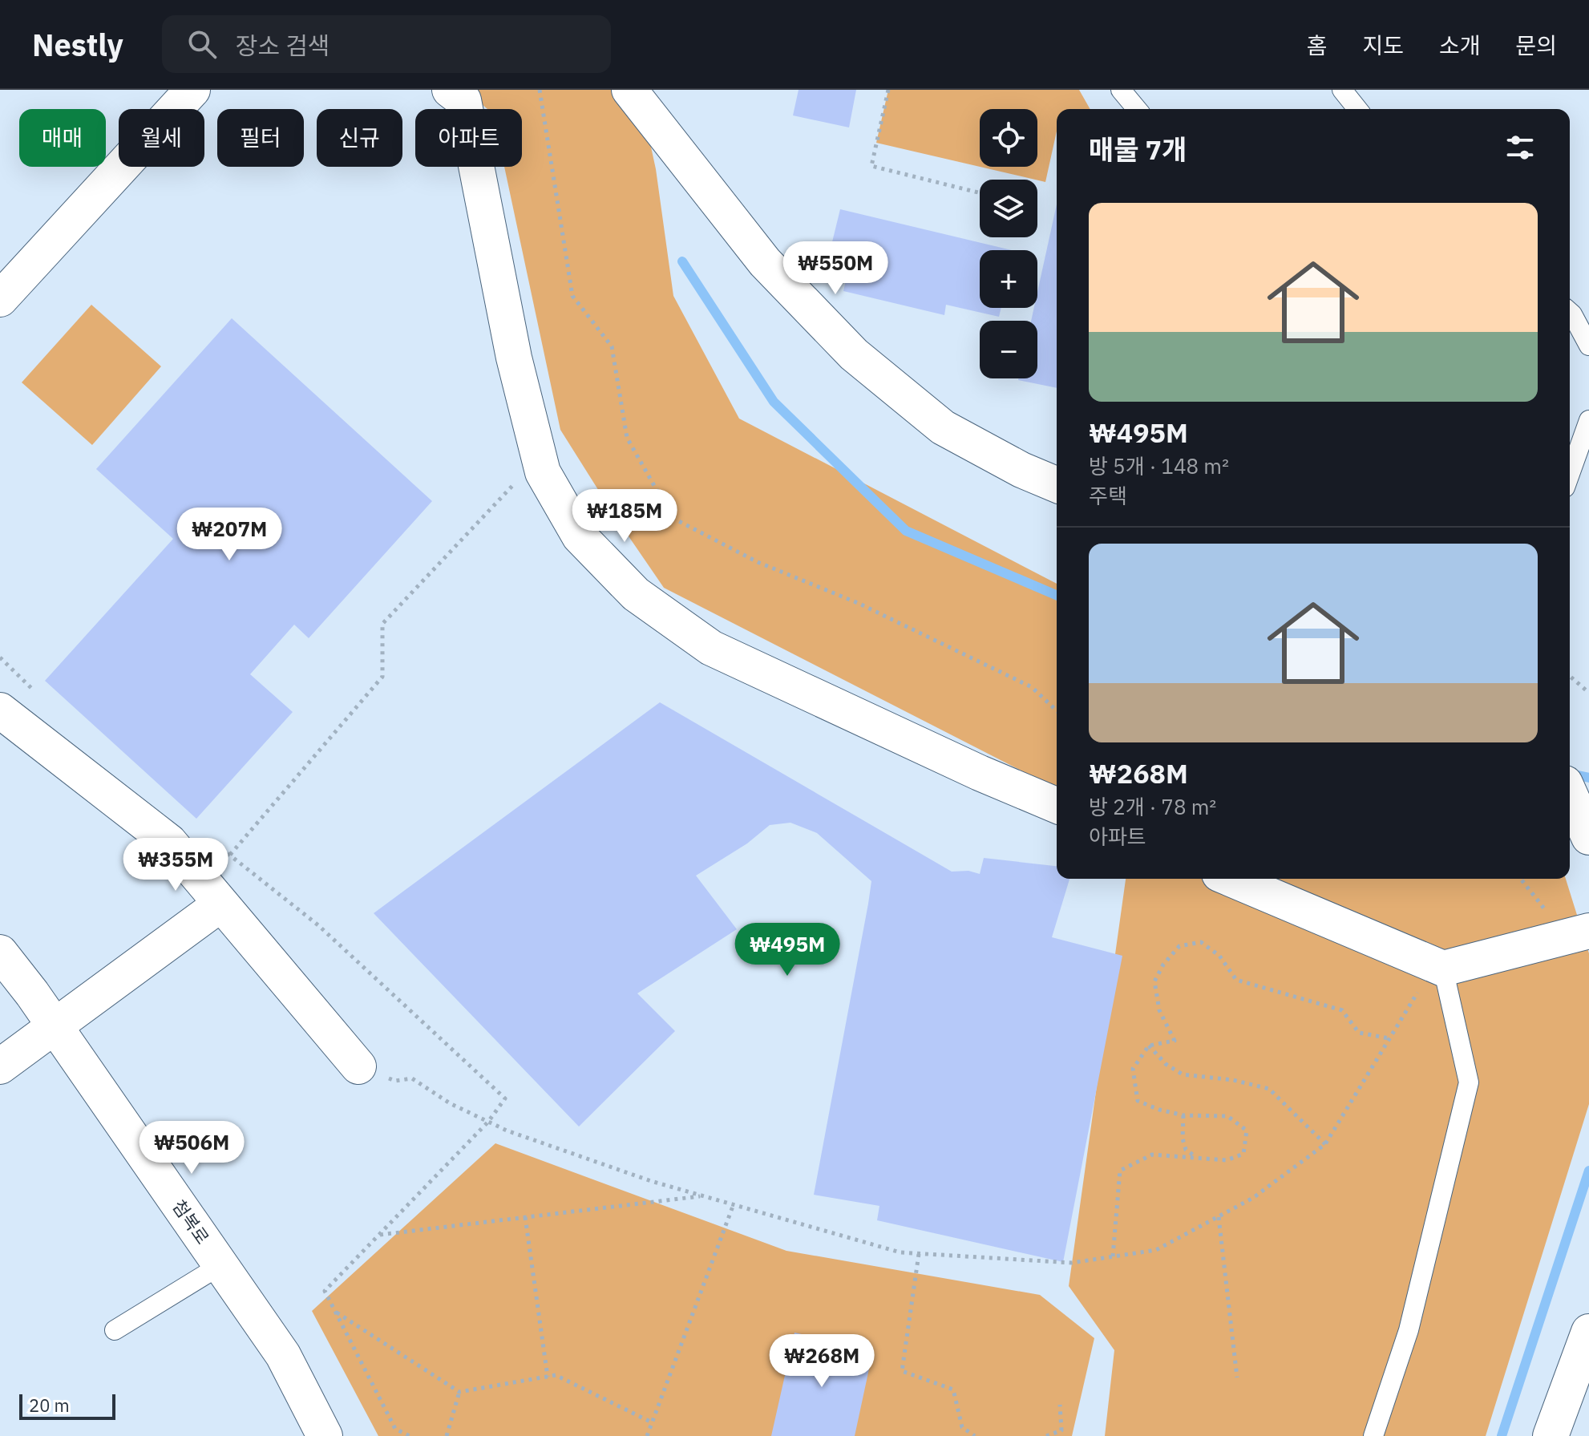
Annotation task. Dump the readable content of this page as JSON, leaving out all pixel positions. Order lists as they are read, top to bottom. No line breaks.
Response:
{"streets":{"street":["첨복로"]},"scale_bar":"20 m","page":{"header":"Nestly","search":"장소 검색","nav":["홈","지도","소개","문의"],"map_buttons":["+","−"],"chip":["매매","월세","필터","신규","아파트"],"heading":"매물 7개","list":[{"name":"₩495M","note":"방 5개 · 148 m² · 주택"},{"name":"₩268M","note":"방 2개 · 78 m² · 아파트"}],"price":["₩550M","₩185M","₩207M","₩355M","₩495M","₩506M","₩268M"],"scale":"20 m"}}
